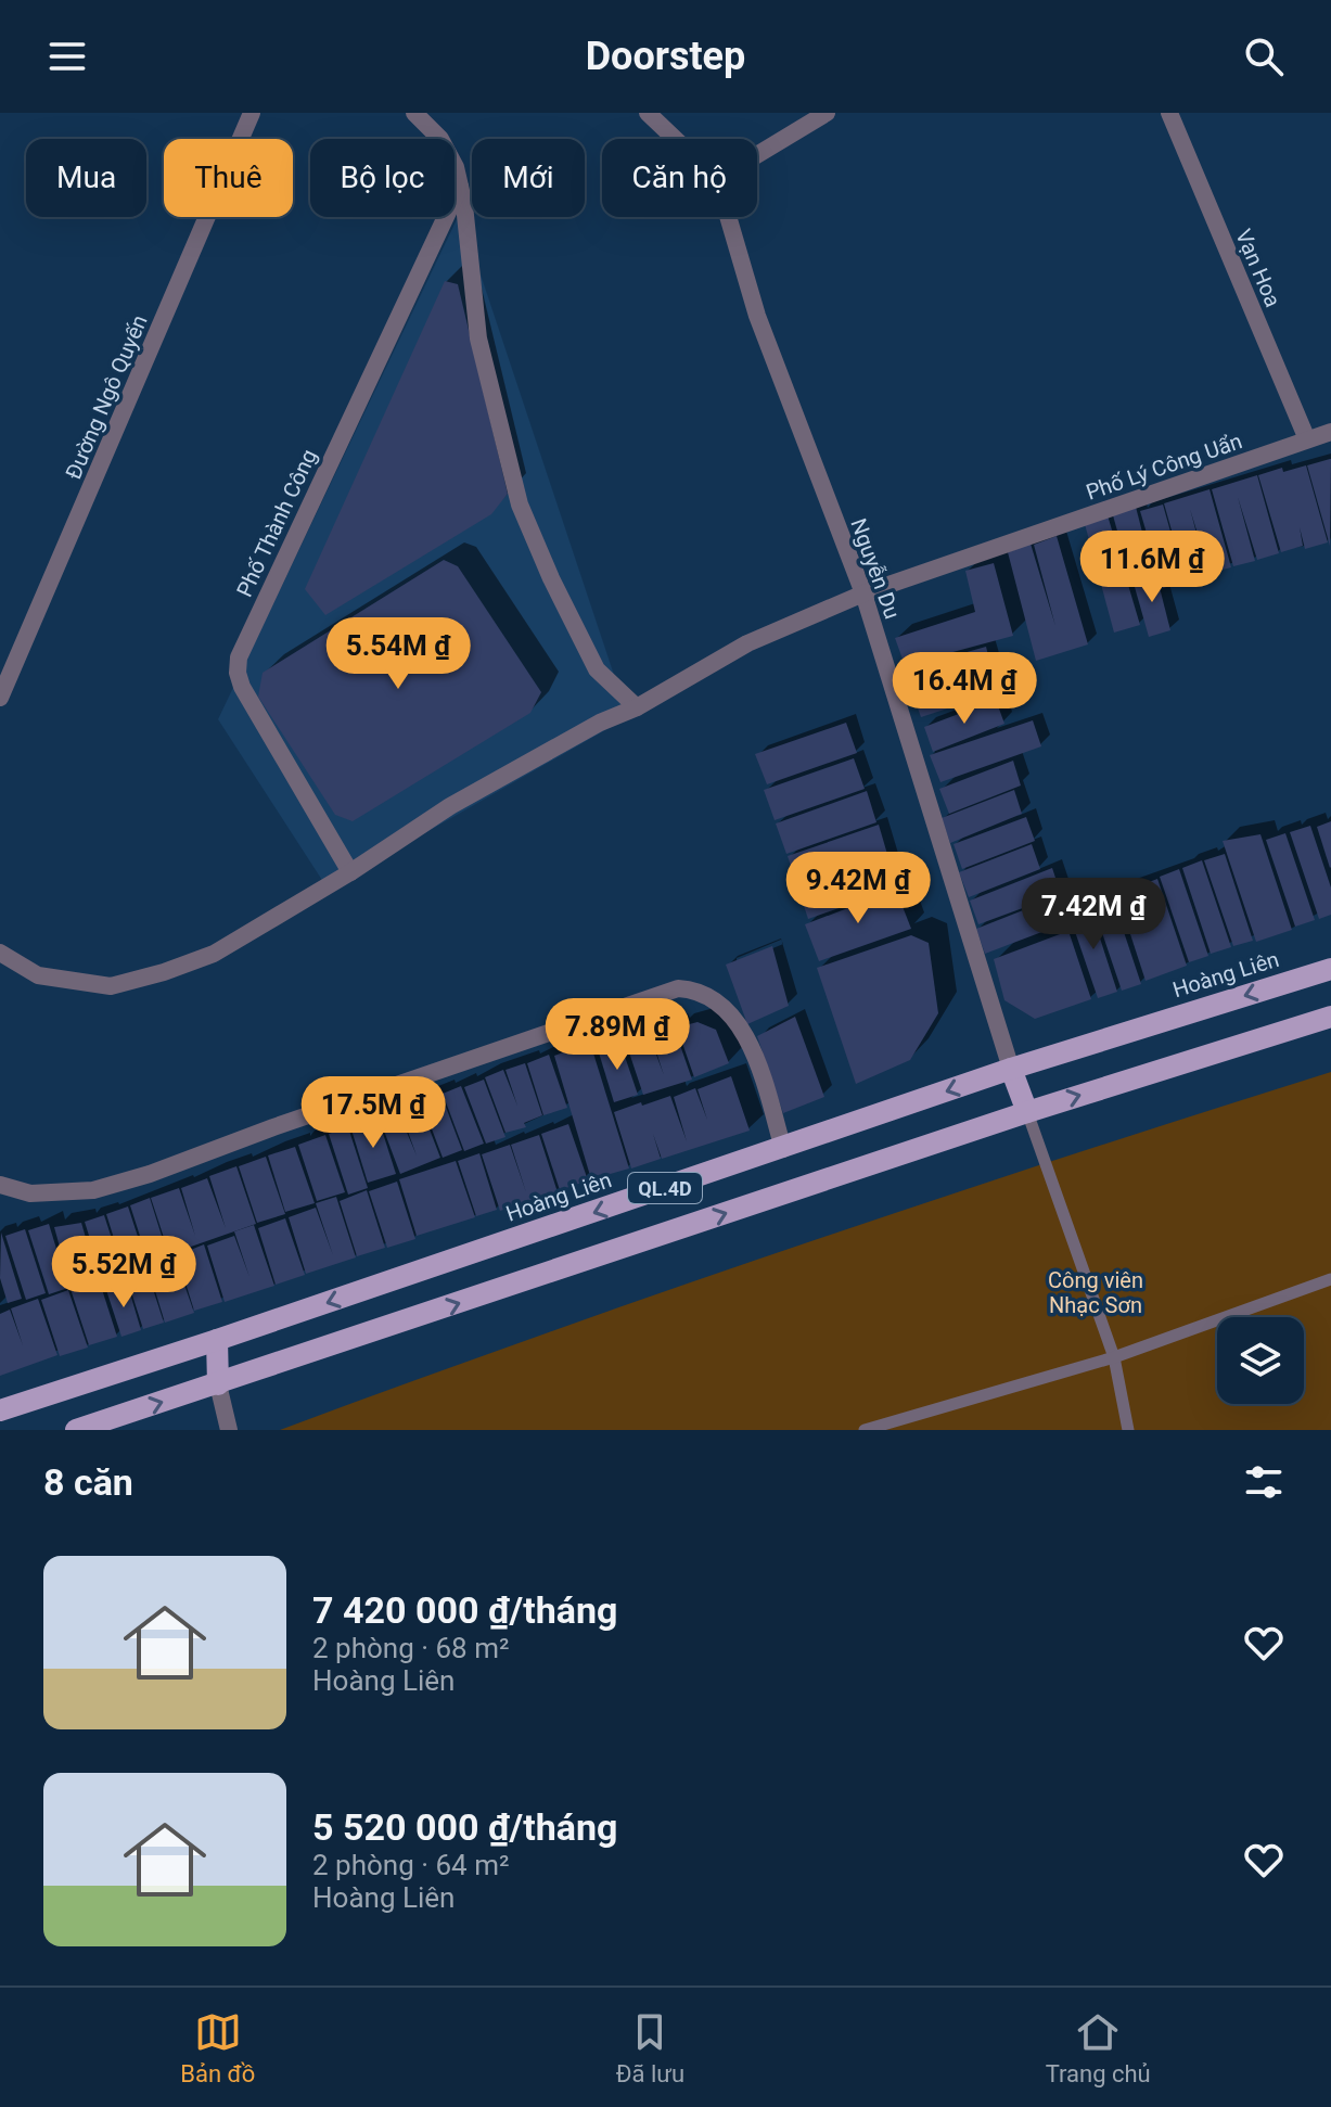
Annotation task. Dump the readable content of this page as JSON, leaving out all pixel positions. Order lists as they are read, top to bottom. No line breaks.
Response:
{"streets":{"main road":["Hoàng Liên","QL.4D"],"street":["Vạn Hoa","Đường Ngô Quyến","Phố Lý Công Uẩn","Phố Thành Công","Nguyễn Du"]},"crossings":[["Vạn Hoa","Phố Lý Công Uẩn"],["Phố Lý Công Uẩn","Phố Thành Công"],["Phố Lý Công Uẩn","Nguyễn Du"],["Nguyễn Du","Hoàng Liên"]],"parks":["Công viên Nhạc Sơn"],"page":{"header":"Doorstep","chip":["Mua","Thuê","Bộ lọc","Mới","Căn hộ"],"price":["11.6M ₫","5.54M ₫","16.4M ₫","9.42M ₫","7.42M ₫","7.89M ₫","17.5M ₫","5.52M ₫"],"heading":"8 căn","list":[{"name":"7 420 000 ₫/tháng","note":"2 phòng · 68 m² · Hoàng Liên"},{"name":"5 520 000 ₫/tháng","note":"2 phòng · 64 m² · Hoàng Liên"}],"tabs":["Bản đồ","Đã lưu","Trang chủ"]}}
